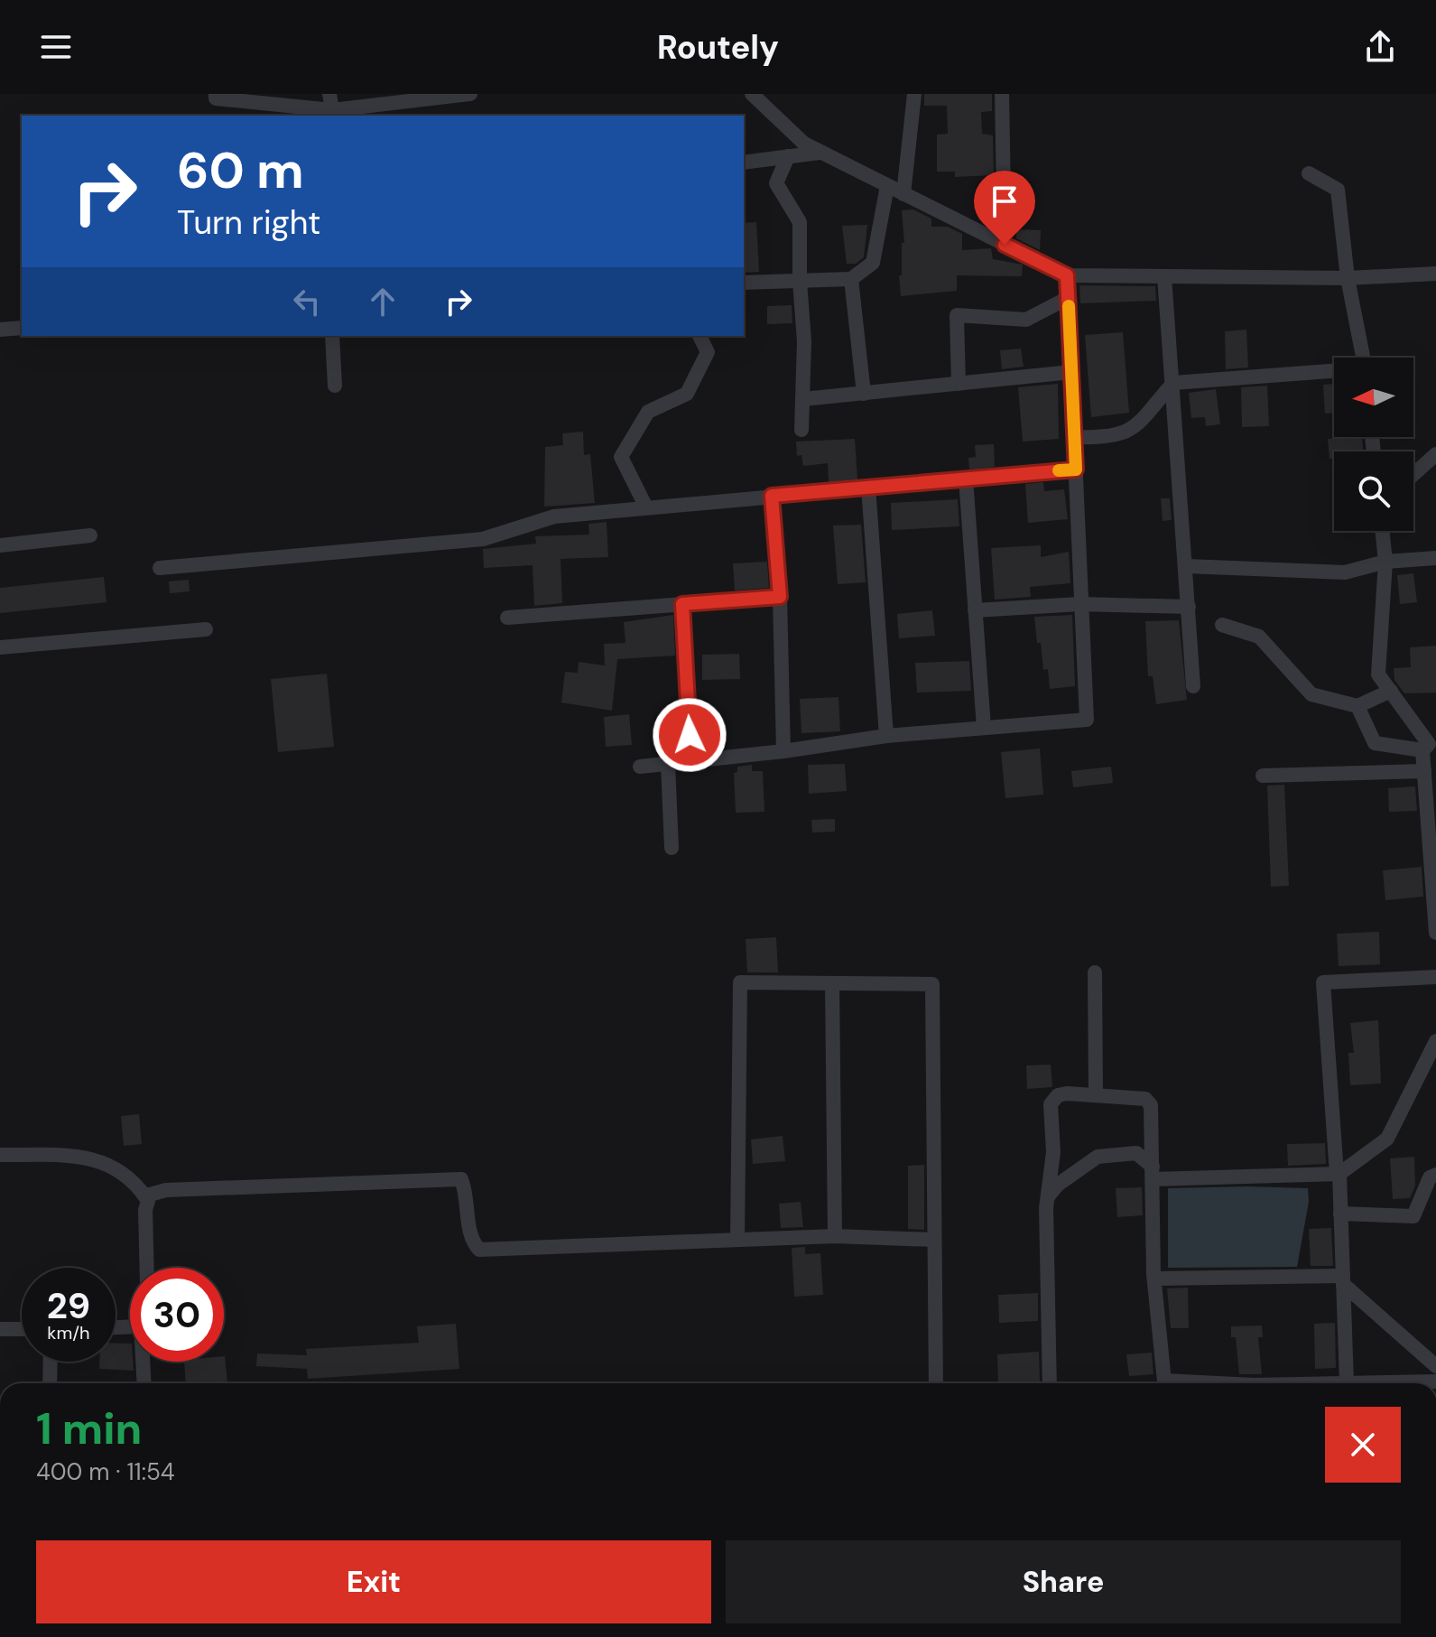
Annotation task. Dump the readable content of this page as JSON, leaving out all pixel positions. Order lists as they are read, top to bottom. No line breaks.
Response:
{"north":"left","page":{"header":"Routely","turn":["60 m","Turn right"],"speed":"29 km/h","limit":"30","heading":["1 min","400 m · 11:54"],"buttons":["Exit","Share"]}}
